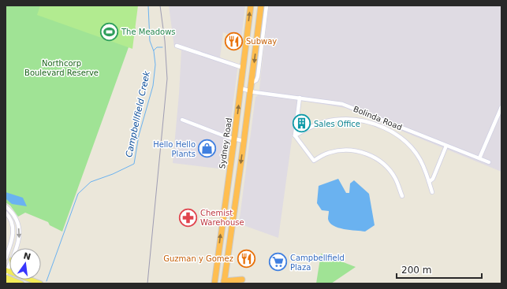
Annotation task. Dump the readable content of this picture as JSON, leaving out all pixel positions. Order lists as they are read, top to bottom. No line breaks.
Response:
{"streets":{"highway":["Sydney Road"],"street":["Bolinda Road"]},"crossings":[["Bolinda Road","Sydney Road"]],"water":["Campbellfield Creek"],"parks":["Northcorp Boulevard Reserve"],"places":{"sports":["The Meadows"],"restaurant":["Subway","Guzman y Gomez"],"building":["Sales Office"],"shop":["Hello Hello Plants"],"pharmacy":["Chemist Warehouse"],"supermarket":["Campbellfield Plaza"]},"scale_bar":"200 m","north":"top"}
